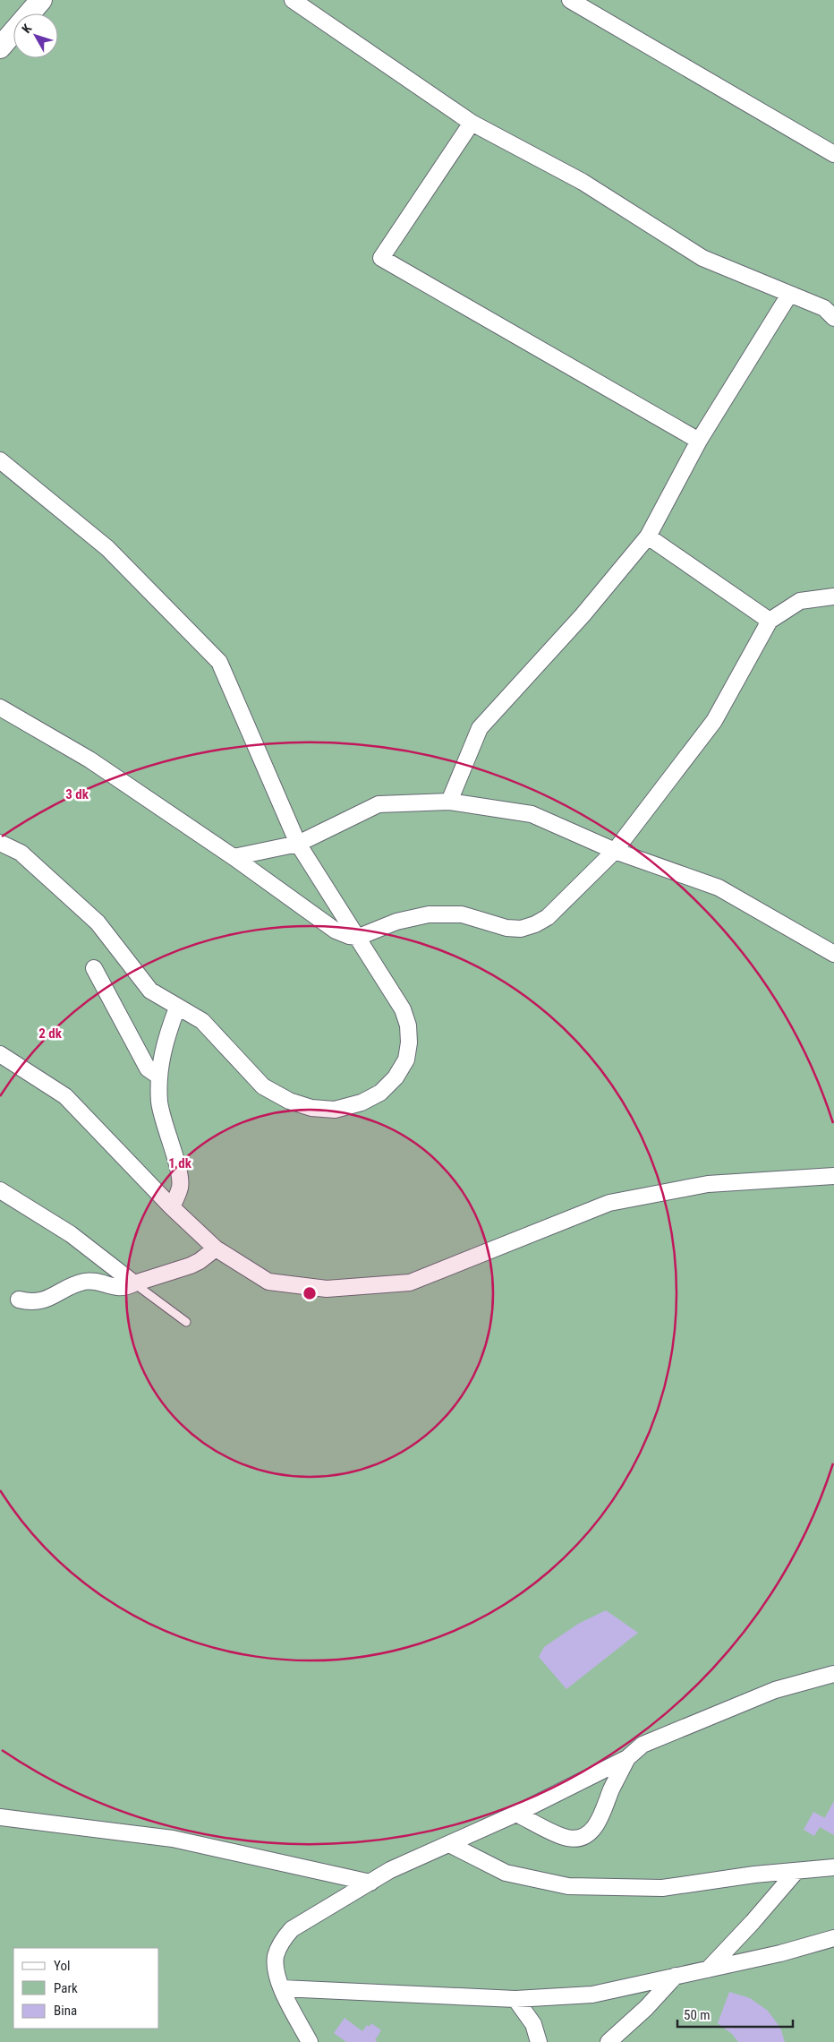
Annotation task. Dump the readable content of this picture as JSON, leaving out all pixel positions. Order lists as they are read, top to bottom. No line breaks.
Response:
{"legend":["Yol","Park","Bina"],"scale_bar":"50 m","north":"top left","rings":["3 dk","2 dk","1 dk"]}
